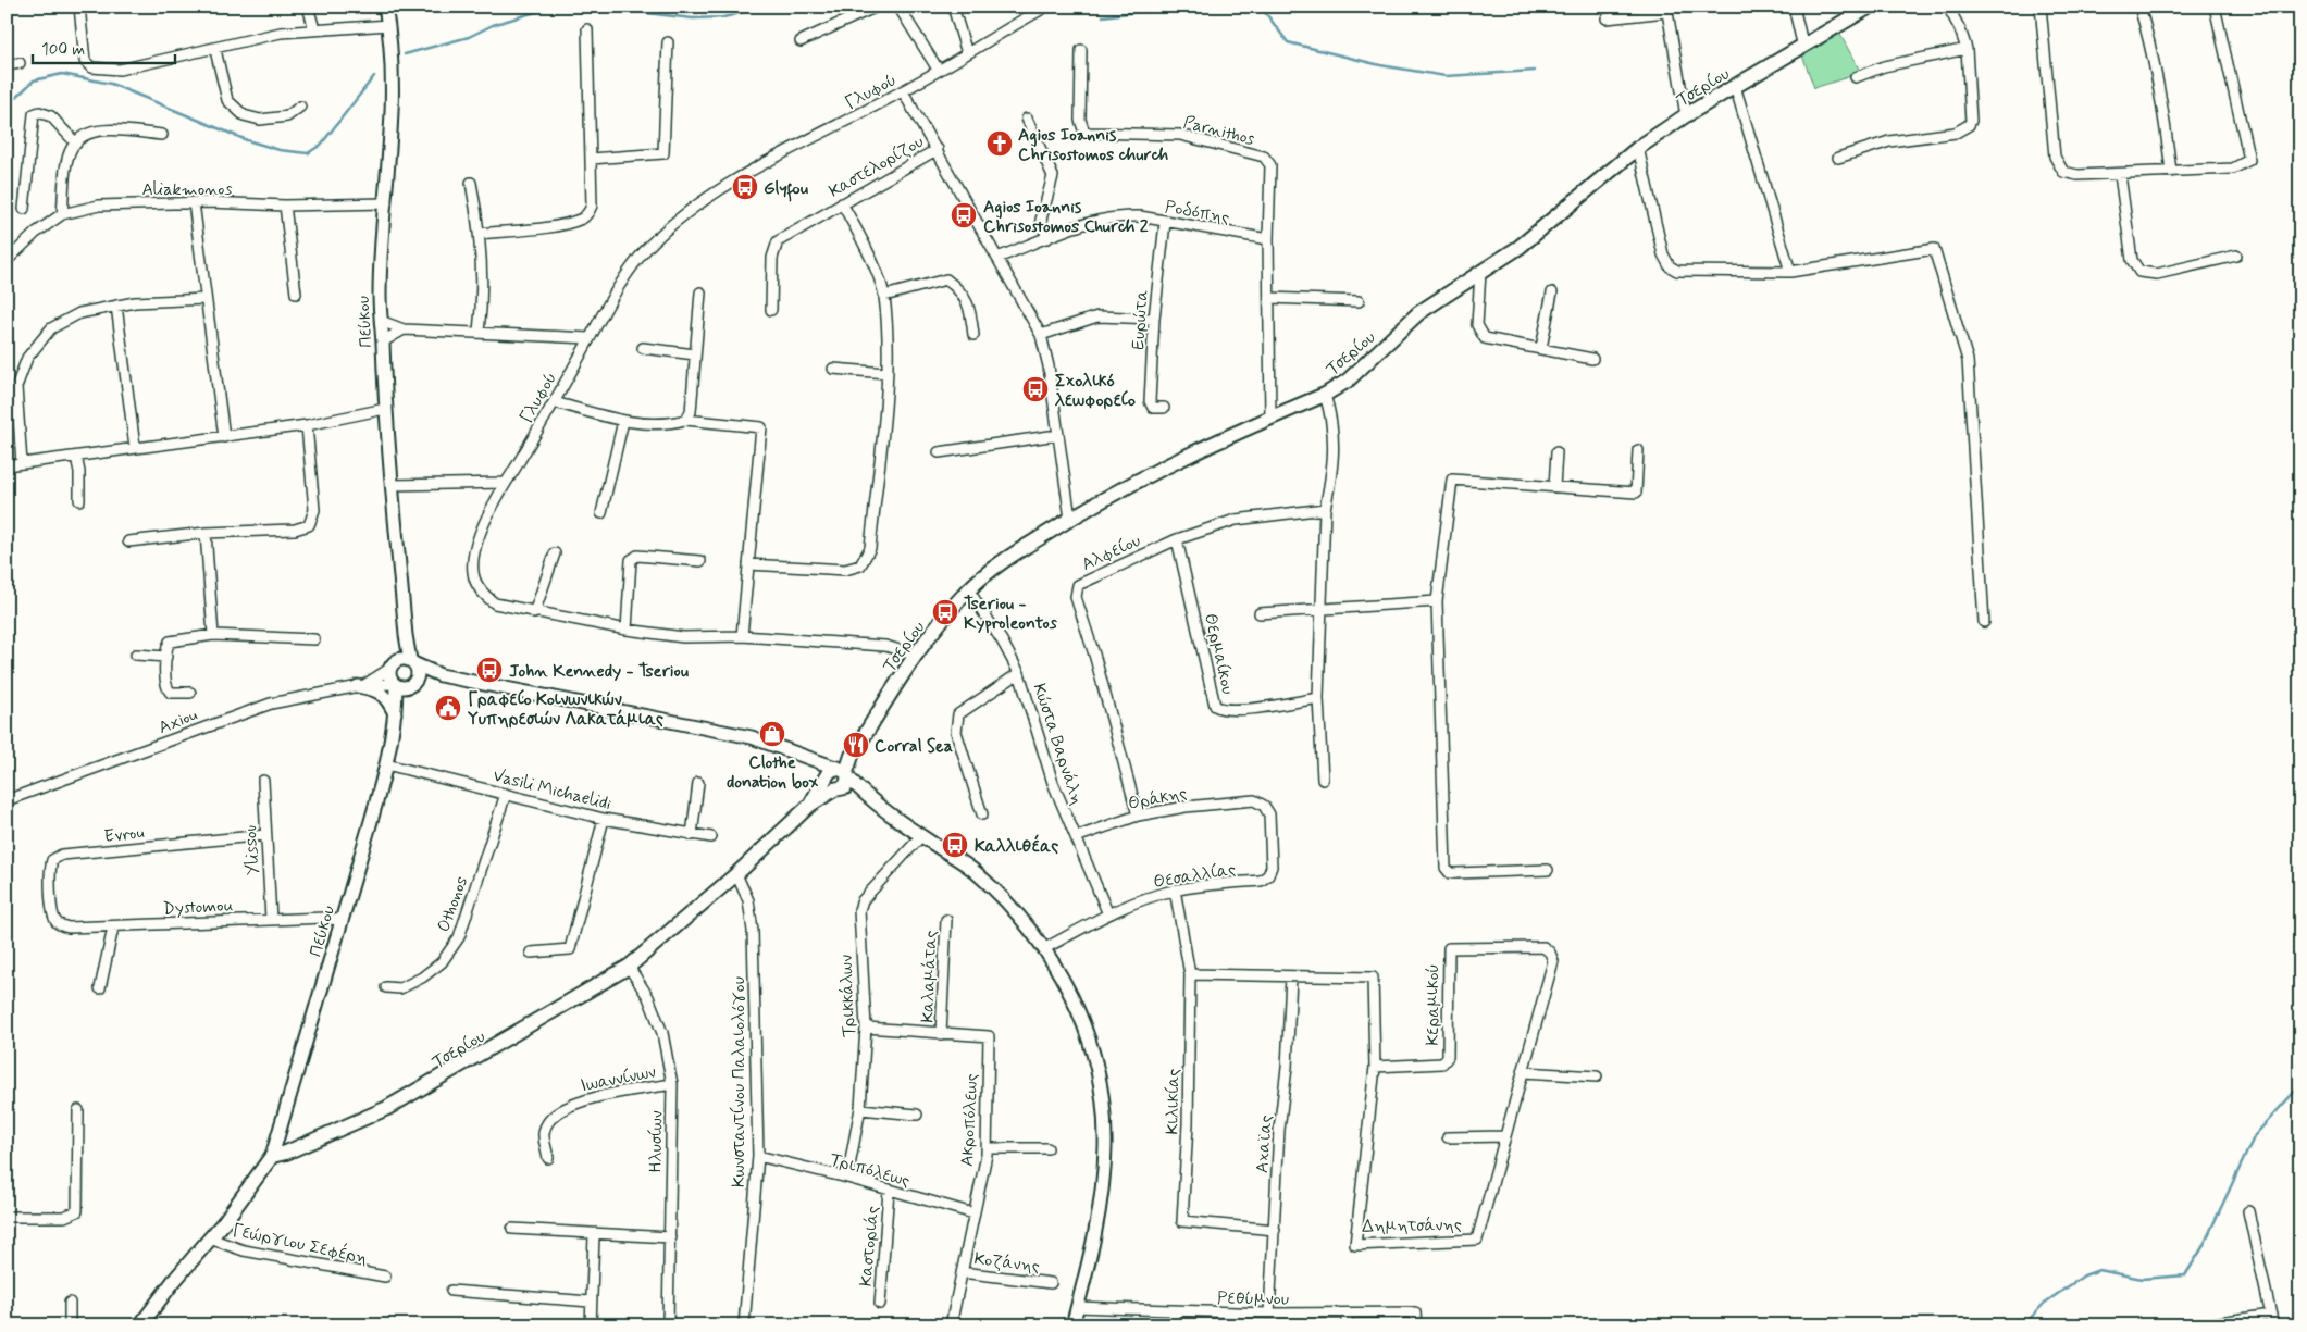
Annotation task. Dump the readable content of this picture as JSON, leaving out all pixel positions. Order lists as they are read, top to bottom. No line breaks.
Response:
{"streets":{"main road":["Τσερίου","Πεύκου"],"street":["Γλυφού","Parnithos","Καστελορίζου","Aliakmonos","Ροδόπης","Ευρώτα","Αλφείου","Θερμαίκου","Axiou","Κώστα Βαρνάλη","Vasili Michaelidi","Θράκης","Evrou","Ylissou","Θεσαλλίας","Othonos","Dystomou","Καλαμάτας","Τρικκάλων","Κεραμικού","Ιωαννίνων","Κωνσταντίνου Παλαιολόγου","Κιλικίας","Ακροπόλεως","Ηλυσίων","Αχαϊας","Τριπόλεως","Δημητσάνης","Γεώργιου Σεφέρη","Καστοριάς","Κοζάνης","Ρεθύμνου"]},"crossings":[["Τσερίου","Γλυφού"],["Τσερίου","Parnithos"],["Τσερίου","Πεύκου"],["Τσερίου","Κώστα Βαρνάλη"],["Τσερίου","Κωνσταντίνου Παλαιολόγου"],["Τσερίου","Ηλυσίων"],["Parnithos","Ροδόπης"],["Aliakmonos","Πεύκου"],["Ροδόπης","Ευρώτα"],["Πεύκου","Axiou"],["Πεύκου","Vasili Michaelidi"],["Πεύκου","Dystomou"],["Αλφείου","Θερμαίκου"],["Αλφείου","Θράκης"],["Κώστα Βαρνάλη","Θράκης"],["Κώστα Βαρνάλη","Θεσαλλίας"],["Vasili Michaelidi","Othonos"],["Θράκης","Θεσαλλίας"],["Evrou","Ylissou"],["Evrou","Dystomou"],["Ylissou","Dystomou"],["Θεσαλλίας","Κιλικίας"],["Καλαμάτας","Ακροπόλεως"],["Τρικκάλων","Ακροπόλεως"],["Τρικκάλων","Τριπόλεως"],["Κεραμικού","Δημητσάνης"],["Ιωαννίνων","Ηλυσίων"],["Κωνσταντίνου Παλαιολόγου","Τριπόλεως"],["Κιλικίας","Αχαϊας"],["Ακροπόλεως","Τριπόλεως"],["Ακροπόλεως","Κοζάνης"],["Αχαϊας","Ρεθύμνου"],["Τριπόλεως","Καστοριάς"]],"places":{"church":["Agios Ioannis Chrisostomos church"],"bus stop":["Glyfou","Agios Ioannis Chrisostomos Church 2","Σχολικό λεωφορείο","Tseriou - Kyproleontos","John Kennedy - Tseriou","Καλλιθέας"],"public building":["Γραφείο Κοινωνικών Υυπηρεσιών Λακατάμιας"],"shop":["Clothe donation box"],"restaurant":["Corral Sea"]},"scale_bar":"100 m"}
